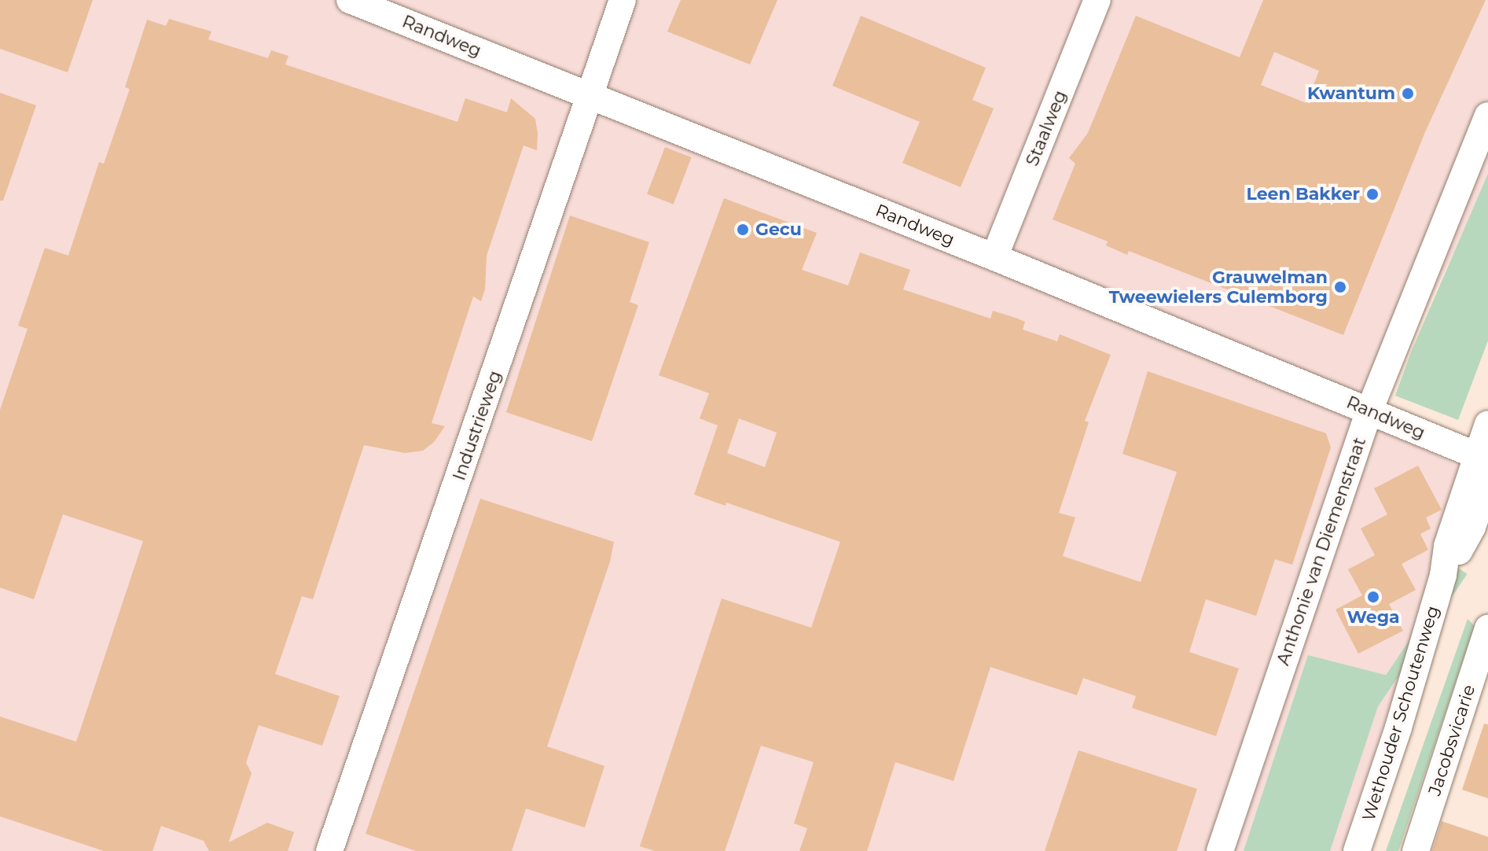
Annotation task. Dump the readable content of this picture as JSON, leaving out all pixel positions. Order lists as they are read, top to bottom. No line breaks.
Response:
{"streets":{"street":["Randweg","Staalweg","Industrieweg","Anthonie van Diemenstraat","Wethouder Schoutenweg","Jacobsvicarie"]},"crossings":[["Randweg","Staalweg"],["Randweg","Industrieweg"],["Randweg","Anthonie van Diemenstraat"],["Randweg","Wethouder Schoutenweg"]],"places":["Kwantum","Leen Bakker","Gecu","Grauwelman Tweewielers Culemborg","Wega"]}
